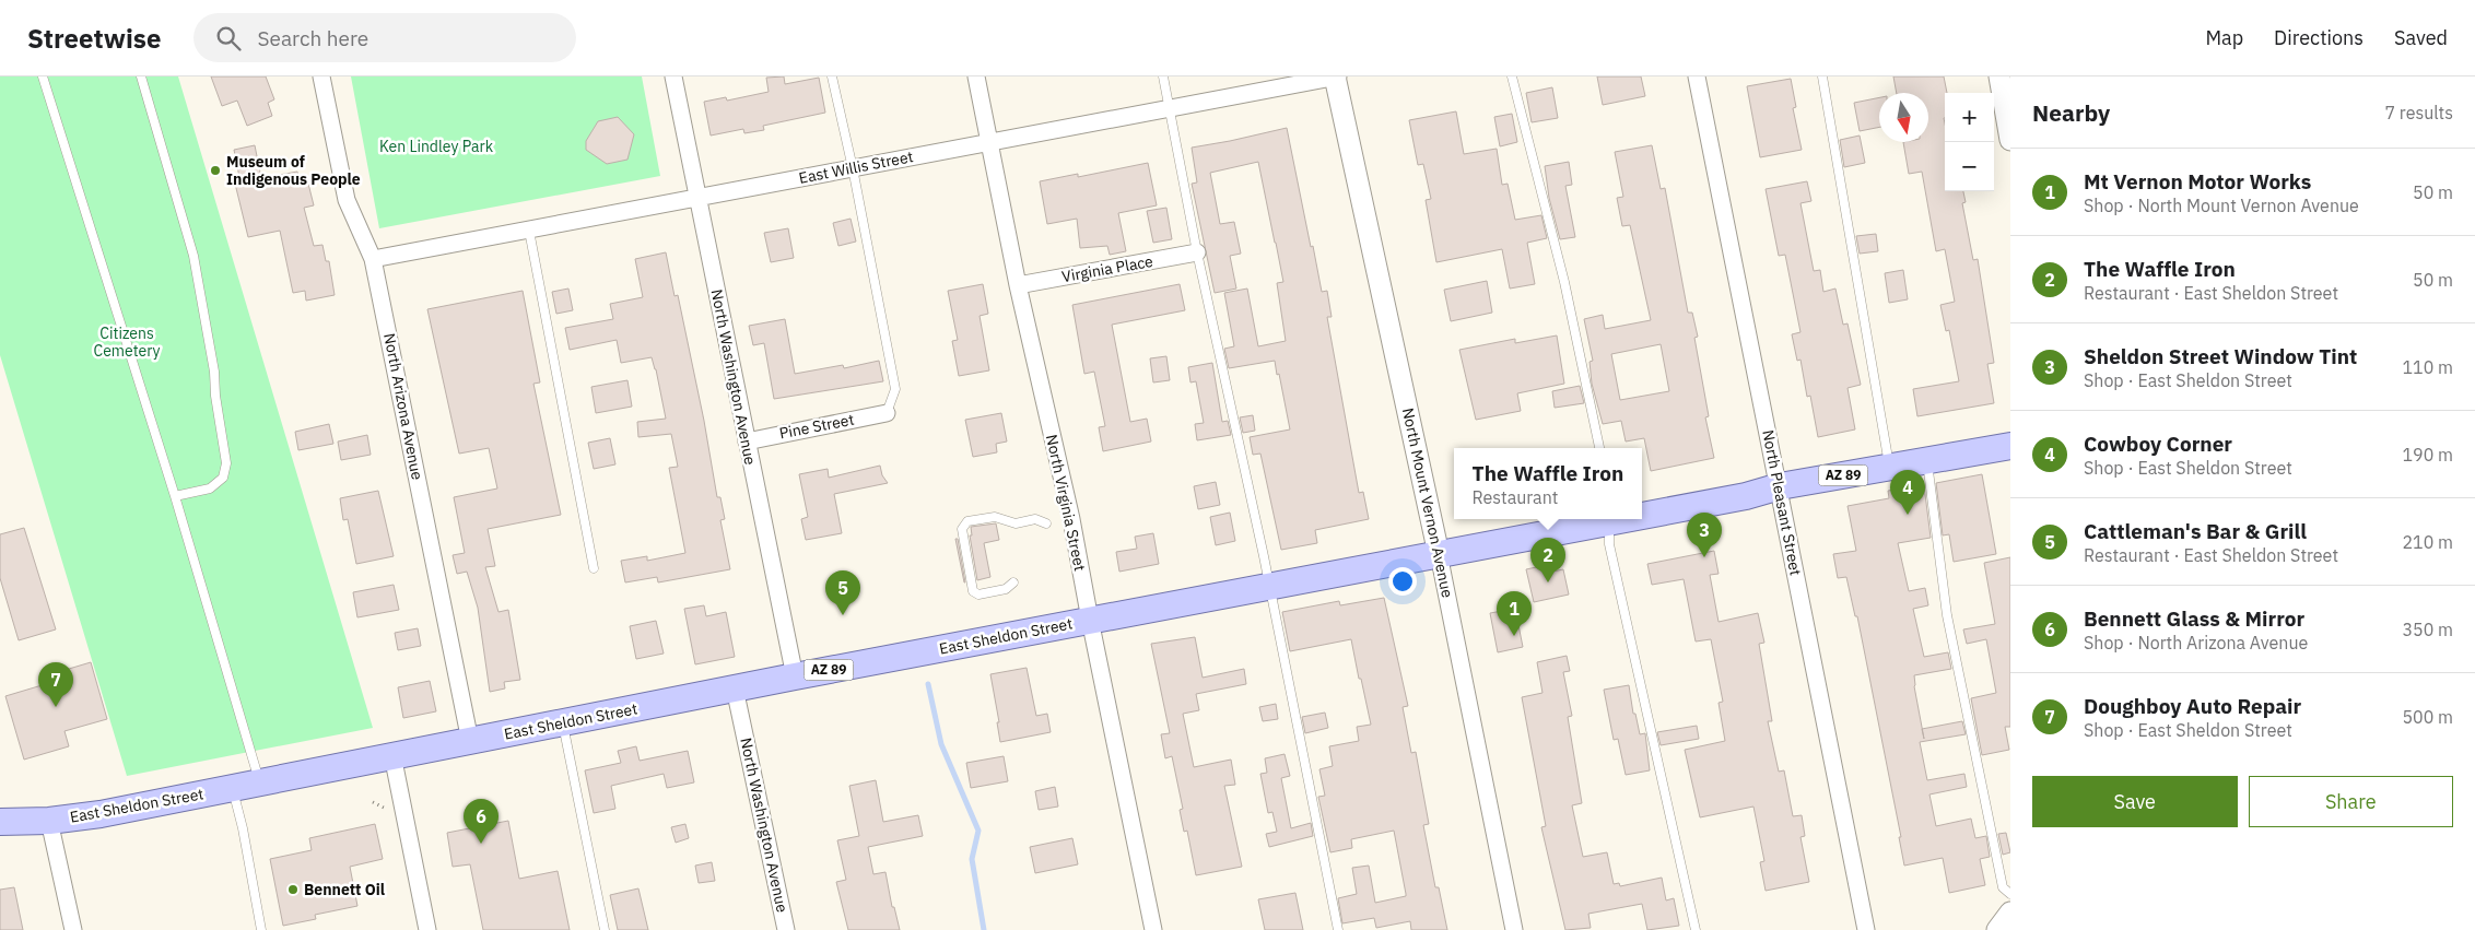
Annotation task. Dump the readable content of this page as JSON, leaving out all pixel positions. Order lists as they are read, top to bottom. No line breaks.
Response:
{"streets":{"main road":["AZ 89","East Sheldon Street"],"street":["East Willis Street","Virginia Place","North Washington Avenue","North Arizona Avenue","Pine Street","North Virginia Street","North Mount Vernon Avenue","North Pleasant Street"]},"crossings":[["East Willis Street","North Washington Avenue"],["East Willis Street","North Arizona Avenue"],["East Willis Street","North Virginia Street"],["East Willis Street","North Mount Vernon Avenue"],["Virginia Place","North Virginia Street"],["North Washington Avenue","Pine Street"],["North Washington Avenue","East Sheldon Street"],["North Arizona Avenue","East Sheldon Street"],["North Virginia Street","East Sheldon Street"],["North Mount Vernon Avenue","East Sheldon Street"],["North Pleasant Street","East Sheldon Street"]],"parks":["Ken Lindley Park","Citizens Cemetery"],"places":["Museum of Indigenous People","Bennett Oil"],"north":"bottom","page":{"header":"Streetwise","search":"Search here","nav":["Map","Directions","Saved"],"heading":["Nearby","7 results"],"map_buttons":["+","−"],"list":[{"mark":"1","name":"Mt Vernon Motor Works","note":"Shop · North Mount Vernon Avenue","value":"50 m"},{"mark":"2","name":"The Waffle Iron","note":"Restaurant · East Sheldon Street","value":"50 m"},{"mark":"3","name":"Sheldon Street Window Tint","note":"Shop · East Sheldon Street","value":"110 m"},{"mark":"4","name":"Cowboy Corner","note":"Shop · East Sheldon Street","value":"190 m"},{"mark":"5","name":"Cattleman's Bar & Grill","note":"Restaurant · East Sheldon Street","value":"210 m"},{"mark":"6","name":"Bennett Glass & Mirror","note":"Shop · North Arizona Avenue","value":"350 m"},{"mark":"7","name":"Doughboy Auto Repair","note":"Shop · East Sheldon Street","value":"500 m"}],"popup":["The Waffle Iron","Restaurant"],"pins":["4","3","2","5","1","7","6"],"buttons":["Save","Share"]}}
